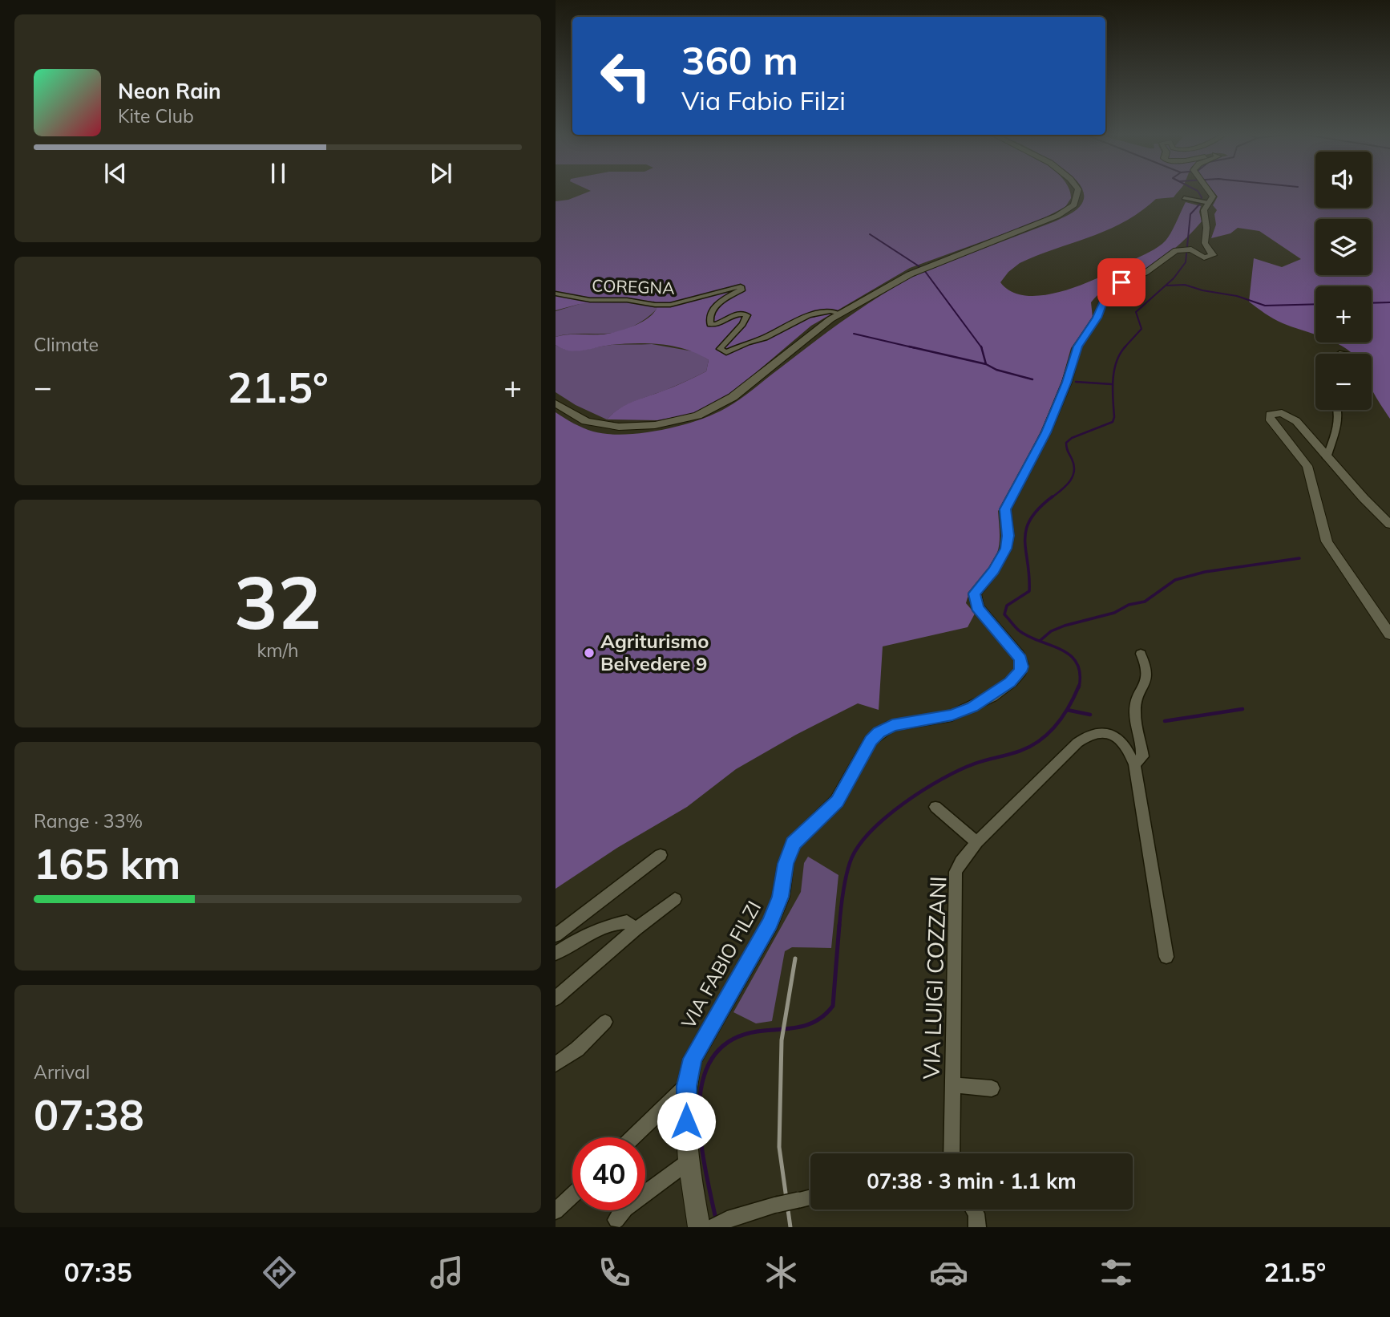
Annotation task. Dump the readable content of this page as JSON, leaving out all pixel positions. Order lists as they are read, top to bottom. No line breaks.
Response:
{"streets":{"street":["COREGNA","VIA FABIO FILZI","VIA LUIGI COZZANI"]},"places":["Agriturismo Belvedere 9"],"page":{"turn":["360 m","Via Fabio Filzi"],"song":["Neon Rain","Kite Club"],"map_buttons":["+","−"],"tile":["Climate",["32","km/h"],["Range · 33%","165 km"],["Arrival","07:38"]],"heat":["−","21.5°","+"],"limit":"40","trip":"07:38 · 3 min · 1.1 km","tabs":["07:35","21.5°"]}}
